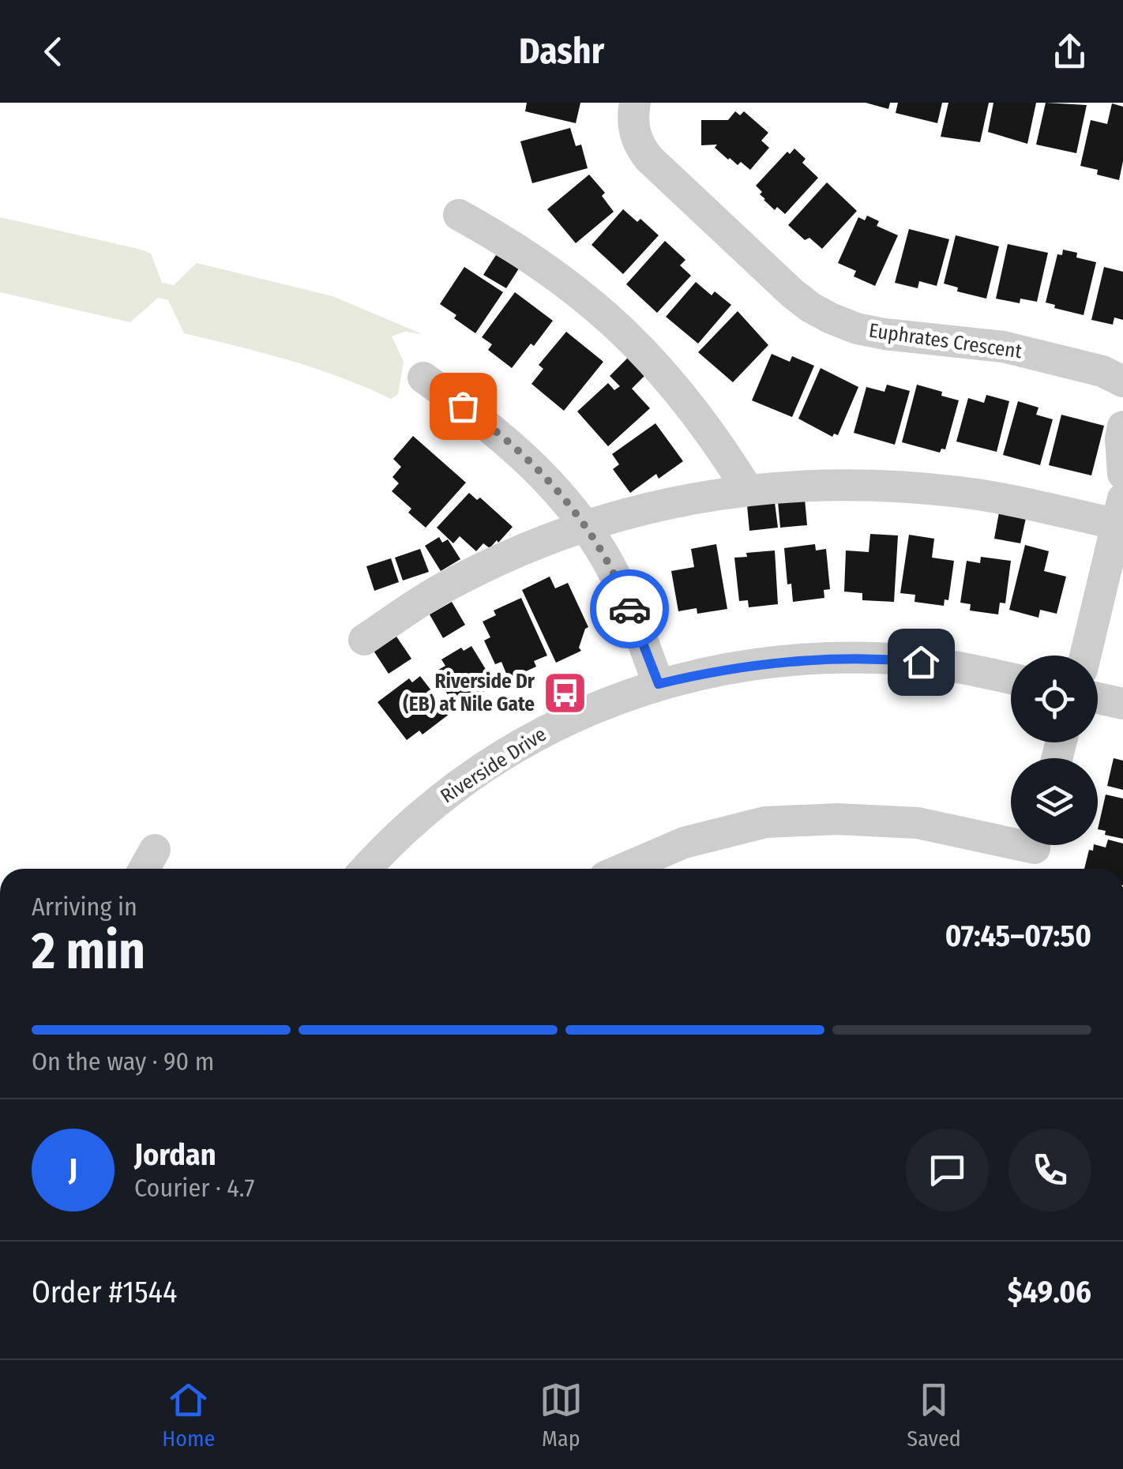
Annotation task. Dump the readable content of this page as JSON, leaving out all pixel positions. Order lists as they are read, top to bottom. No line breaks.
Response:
{"streets":{"street":["Euphrates Crescent","Riverside Drive"]},"places":{"bus stop":["Riverside Dr (EB) at Nile Gate"]},"page":{"header":"Dashr","heading":["2 min","Arriving in","07:45–07:50"],"panel":["Jordan","Courier · 4.7","Order #1544","$49.06"],"bar":"On the way · 90 m","round":"J","tabs":["Home","Map","Saved"]}}
